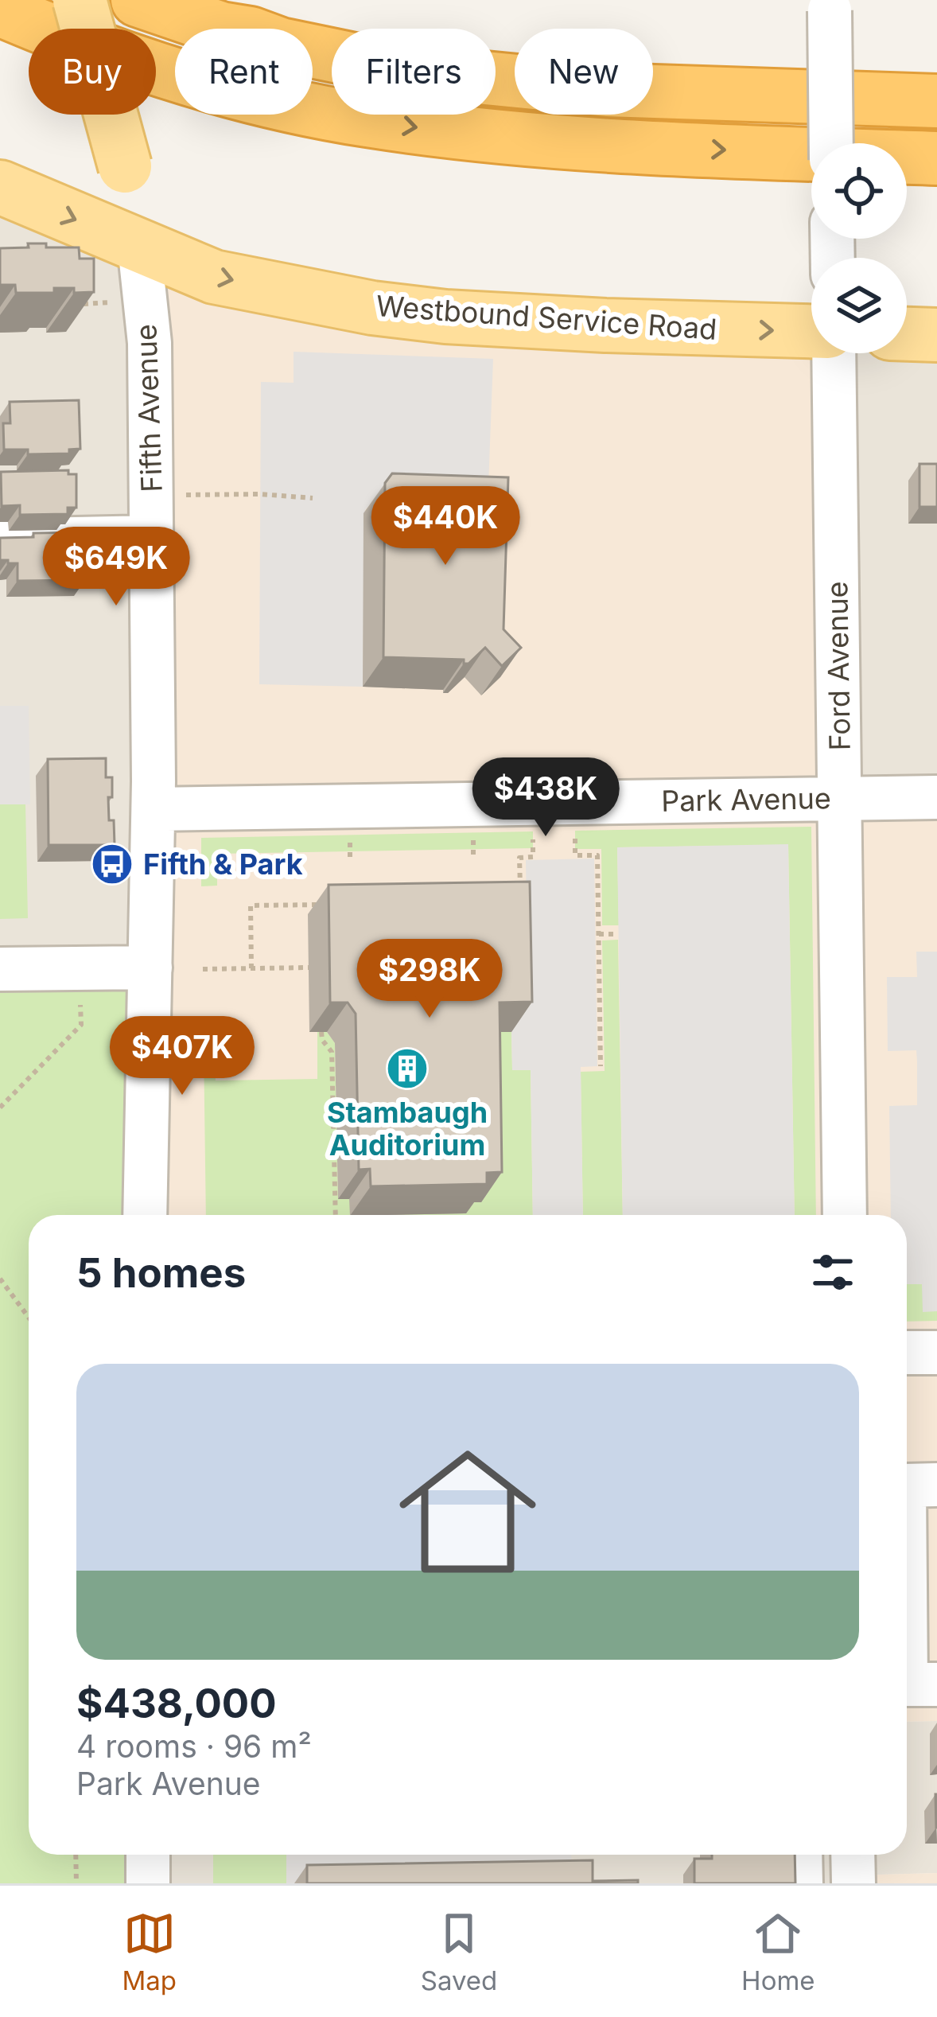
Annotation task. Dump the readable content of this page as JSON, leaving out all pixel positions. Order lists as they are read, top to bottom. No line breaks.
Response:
{"streets":{"main road":["Westbound Service Road","Fifth Avenue"],"street":["Ford Avenue","Park Avenue"]},"crossings":[["Westbound Service Road","Fifth Avenue"],["Fifth Avenue","Park Avenue"],["Ford Avenue","Park Avenue"]],"one_way":["Westbound Service Road"],"places":{"bus stop":["Fifth & Park"],"building":["Stambaugh Auditorium"]},"page":{"chip":["Buy","Rent","Filters","New"],"price":["$440K","$649K","$438K","$298K","$407K"],"heading":"5 homes","list":[{"name":"$438,000","note":"4 rooms · 96 m² · Park Avenue"}],"tabs":["Map","Saved","Home"]}}
